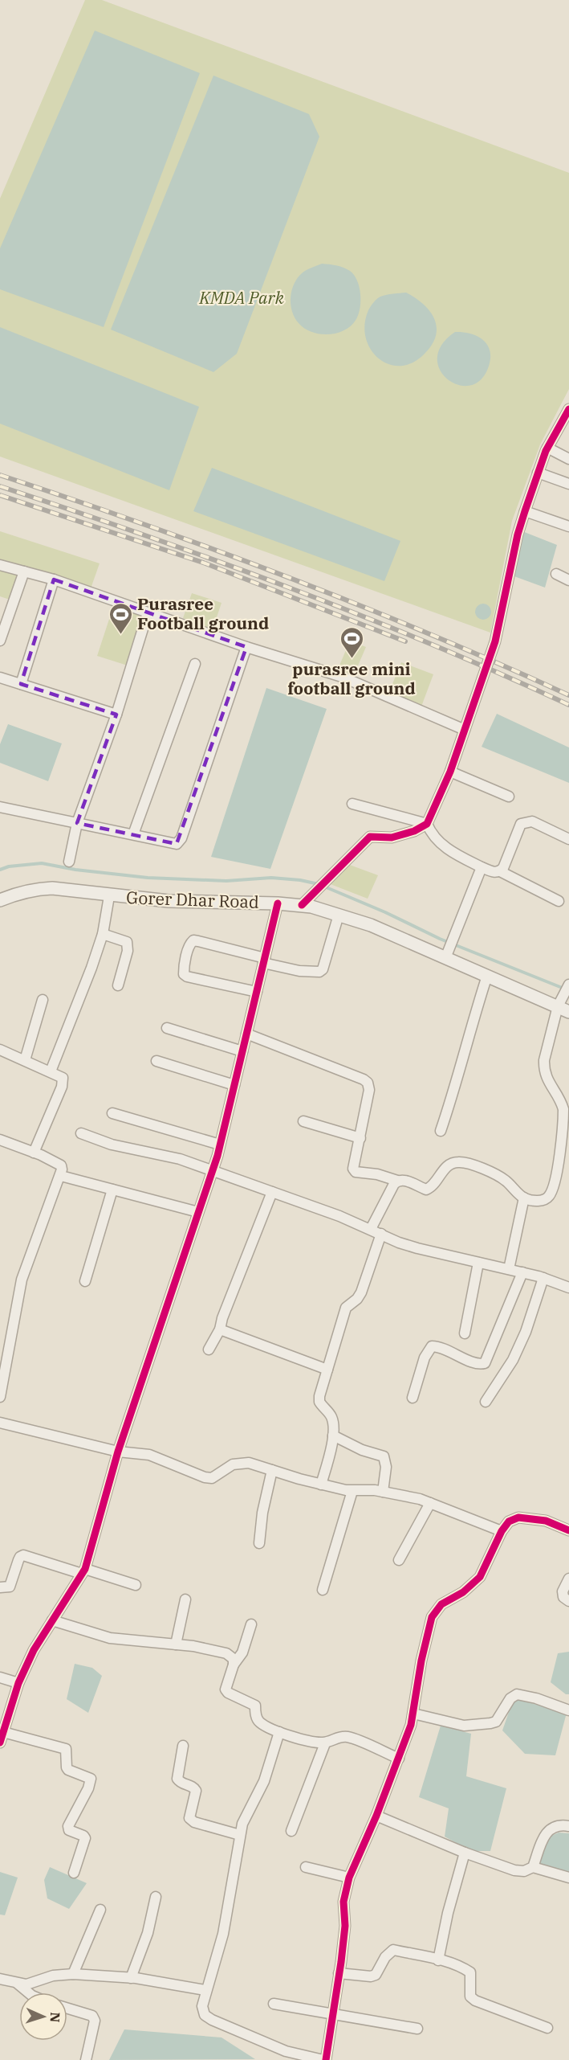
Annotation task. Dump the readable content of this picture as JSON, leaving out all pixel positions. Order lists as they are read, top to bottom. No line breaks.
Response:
{"streets":{"street":["Gorer Dhar Road"]},"parks":["KMDA Park"],"places":{"sports":["Purasree Football ground","purasree mini football ground"]},"north":"right"}
